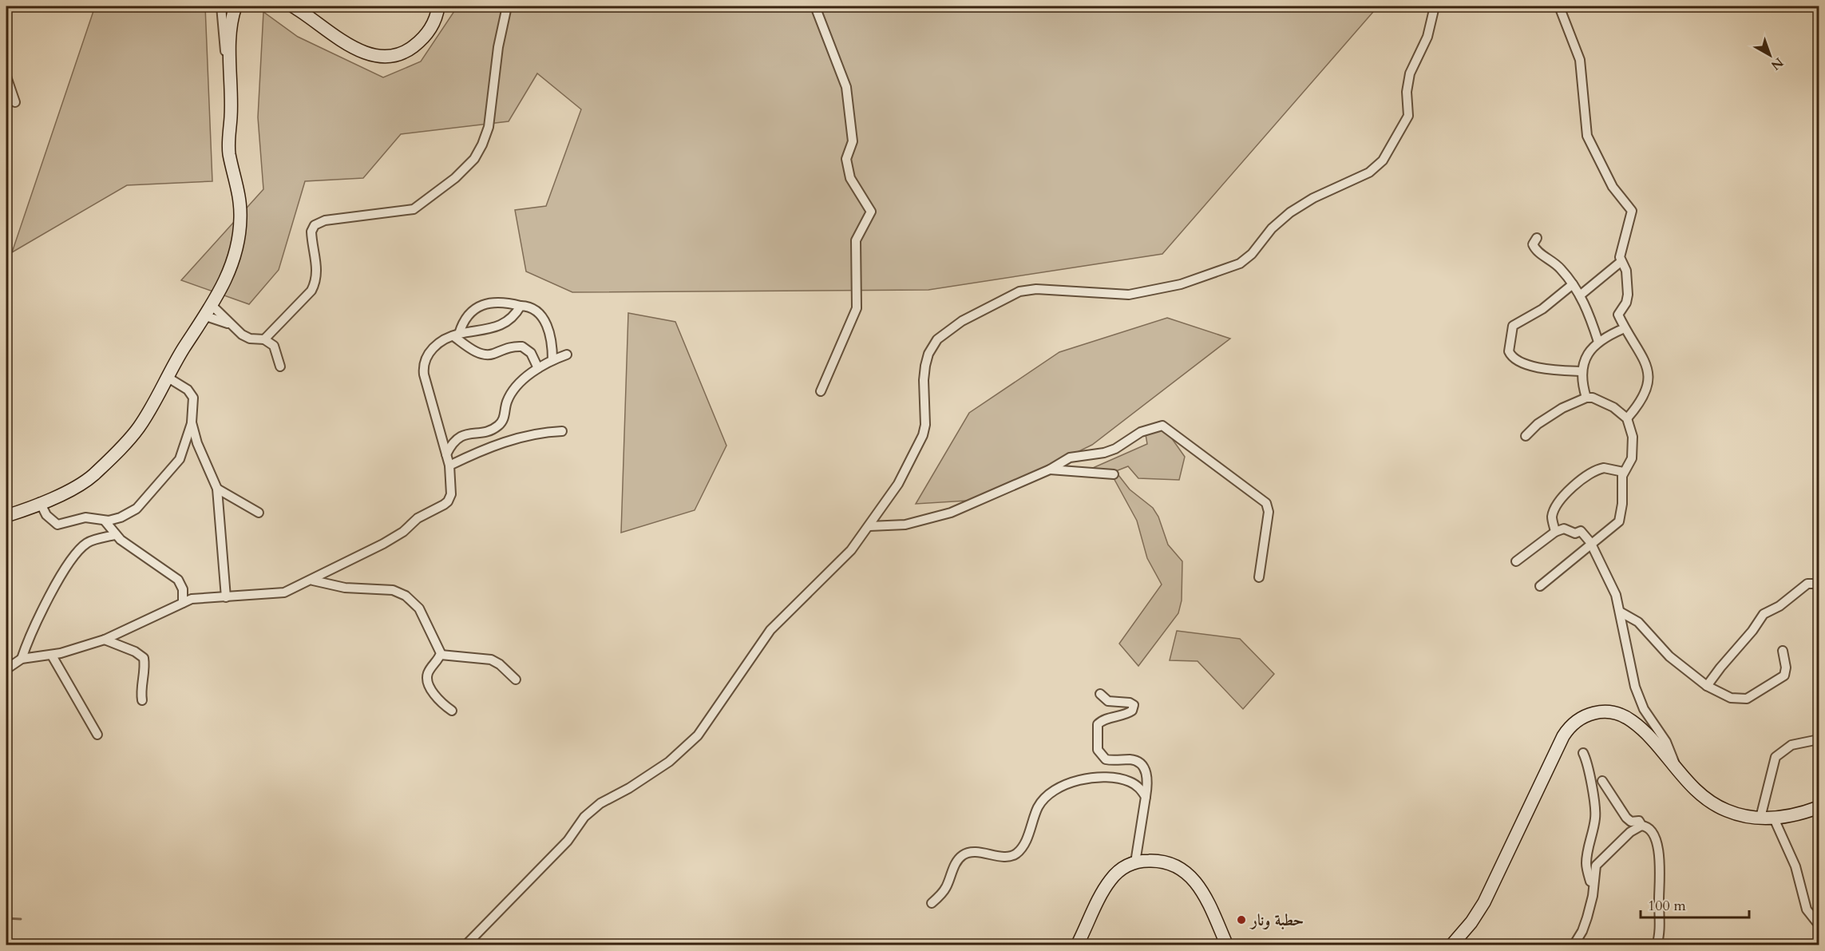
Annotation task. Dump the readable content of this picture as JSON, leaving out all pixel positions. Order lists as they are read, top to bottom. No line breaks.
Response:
{"places":["حطبة ونار"],"scale_bar":"100 m","north":"bottom right"}
